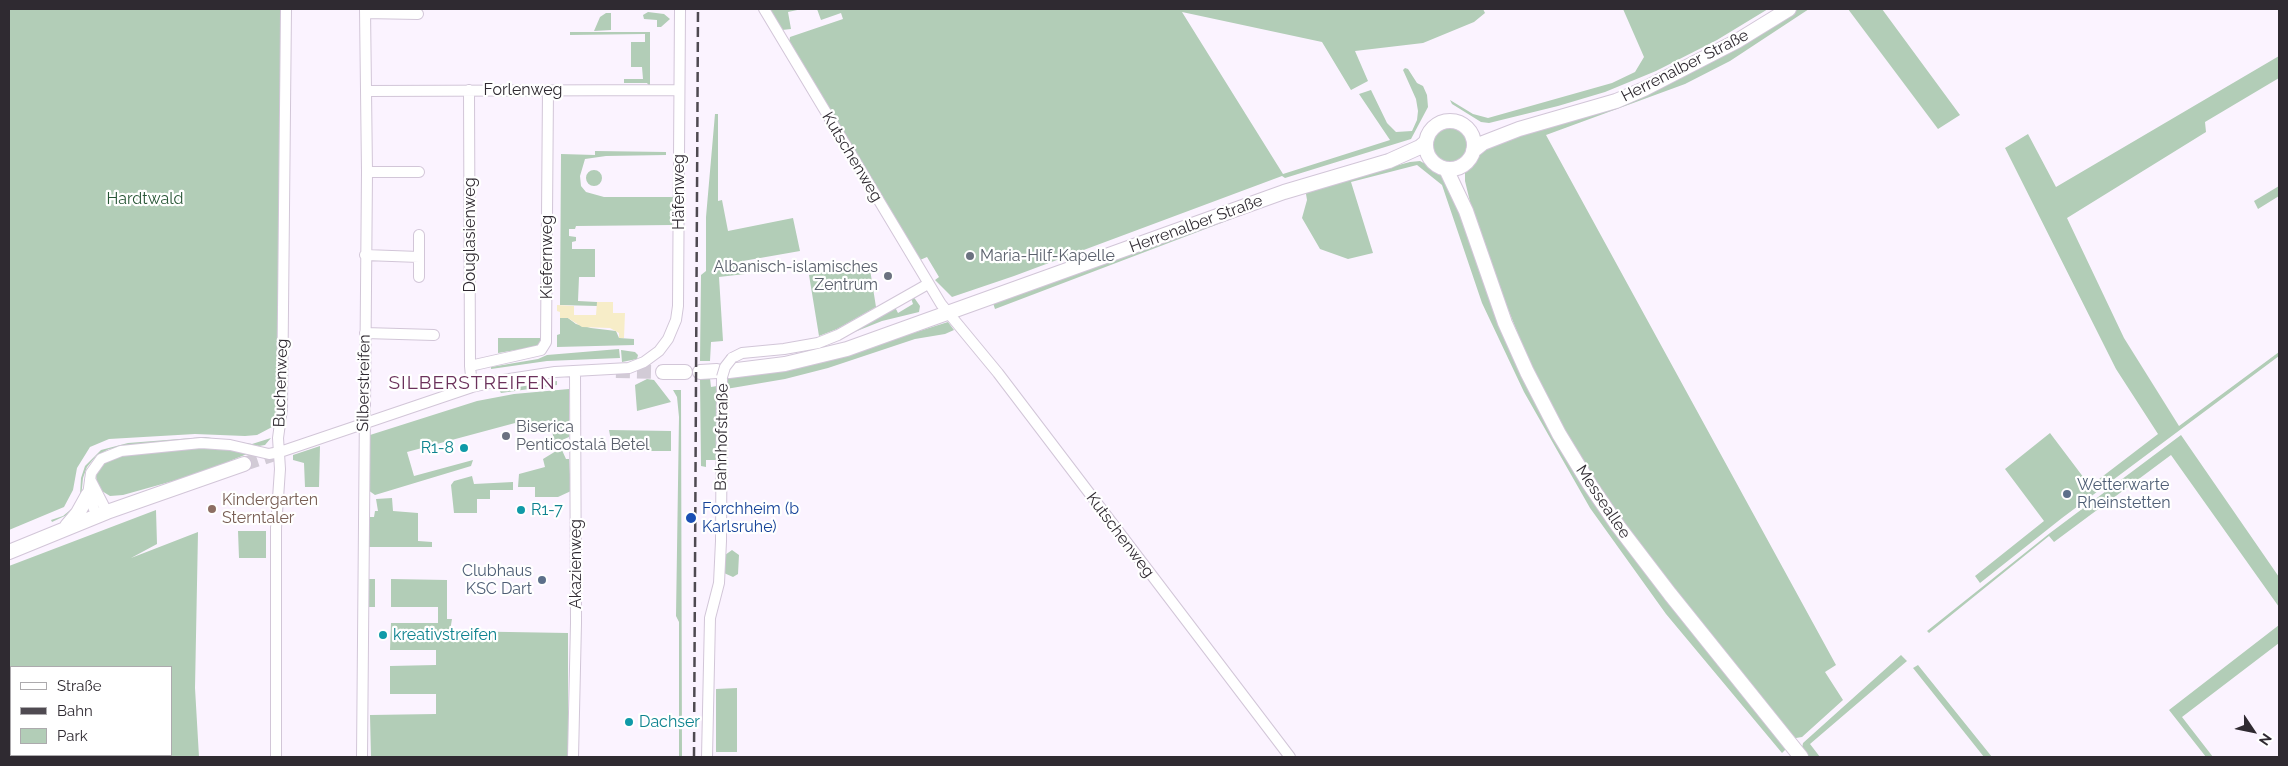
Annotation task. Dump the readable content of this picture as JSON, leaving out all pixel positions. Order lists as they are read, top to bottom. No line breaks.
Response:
{"streets":{"main road":["Herrenalber Straße","Messeallee"],"street":["Forlenweg","Kutschenweg","Häfenweg","Douglasienweg","Kiefernweg","Buchenweg","Silberstreifen","Bahnhofstraße","Akazienweg"]},"crossings":[["Herrenalber Straße","Kutschenweg"],["Herrenalber Straße","Bahnhofstraße"],["Herrenalber Straße","Messeallee"],["Forlenweg","Häfenweg"],["Forlenweg","Douglasienweg"],["Forlenweg","Kiefernweg"],["Forlenweg","Silberstreifen"],["Häfenweg","Akazienweg"],["Douglasienweg","Kiefernweg"]],"districts":["SILBERSTREIFEN"],"parks":["Hardtwald"],"places":["Maria-Hilf-Kapelle","Albanisch-islamisches Zentrum","Biserica Penticostală Betel","R1-8","Wetterwarte Rheinstetten","Kindergarten Sterntaler","R1-7","Forchheim (b Karlsruhe)","Clubhaus KSC Dart","kreativstreifen","Dachser"],"legend":["Straße","Bahn","Park"],"north":"bottom right"}
